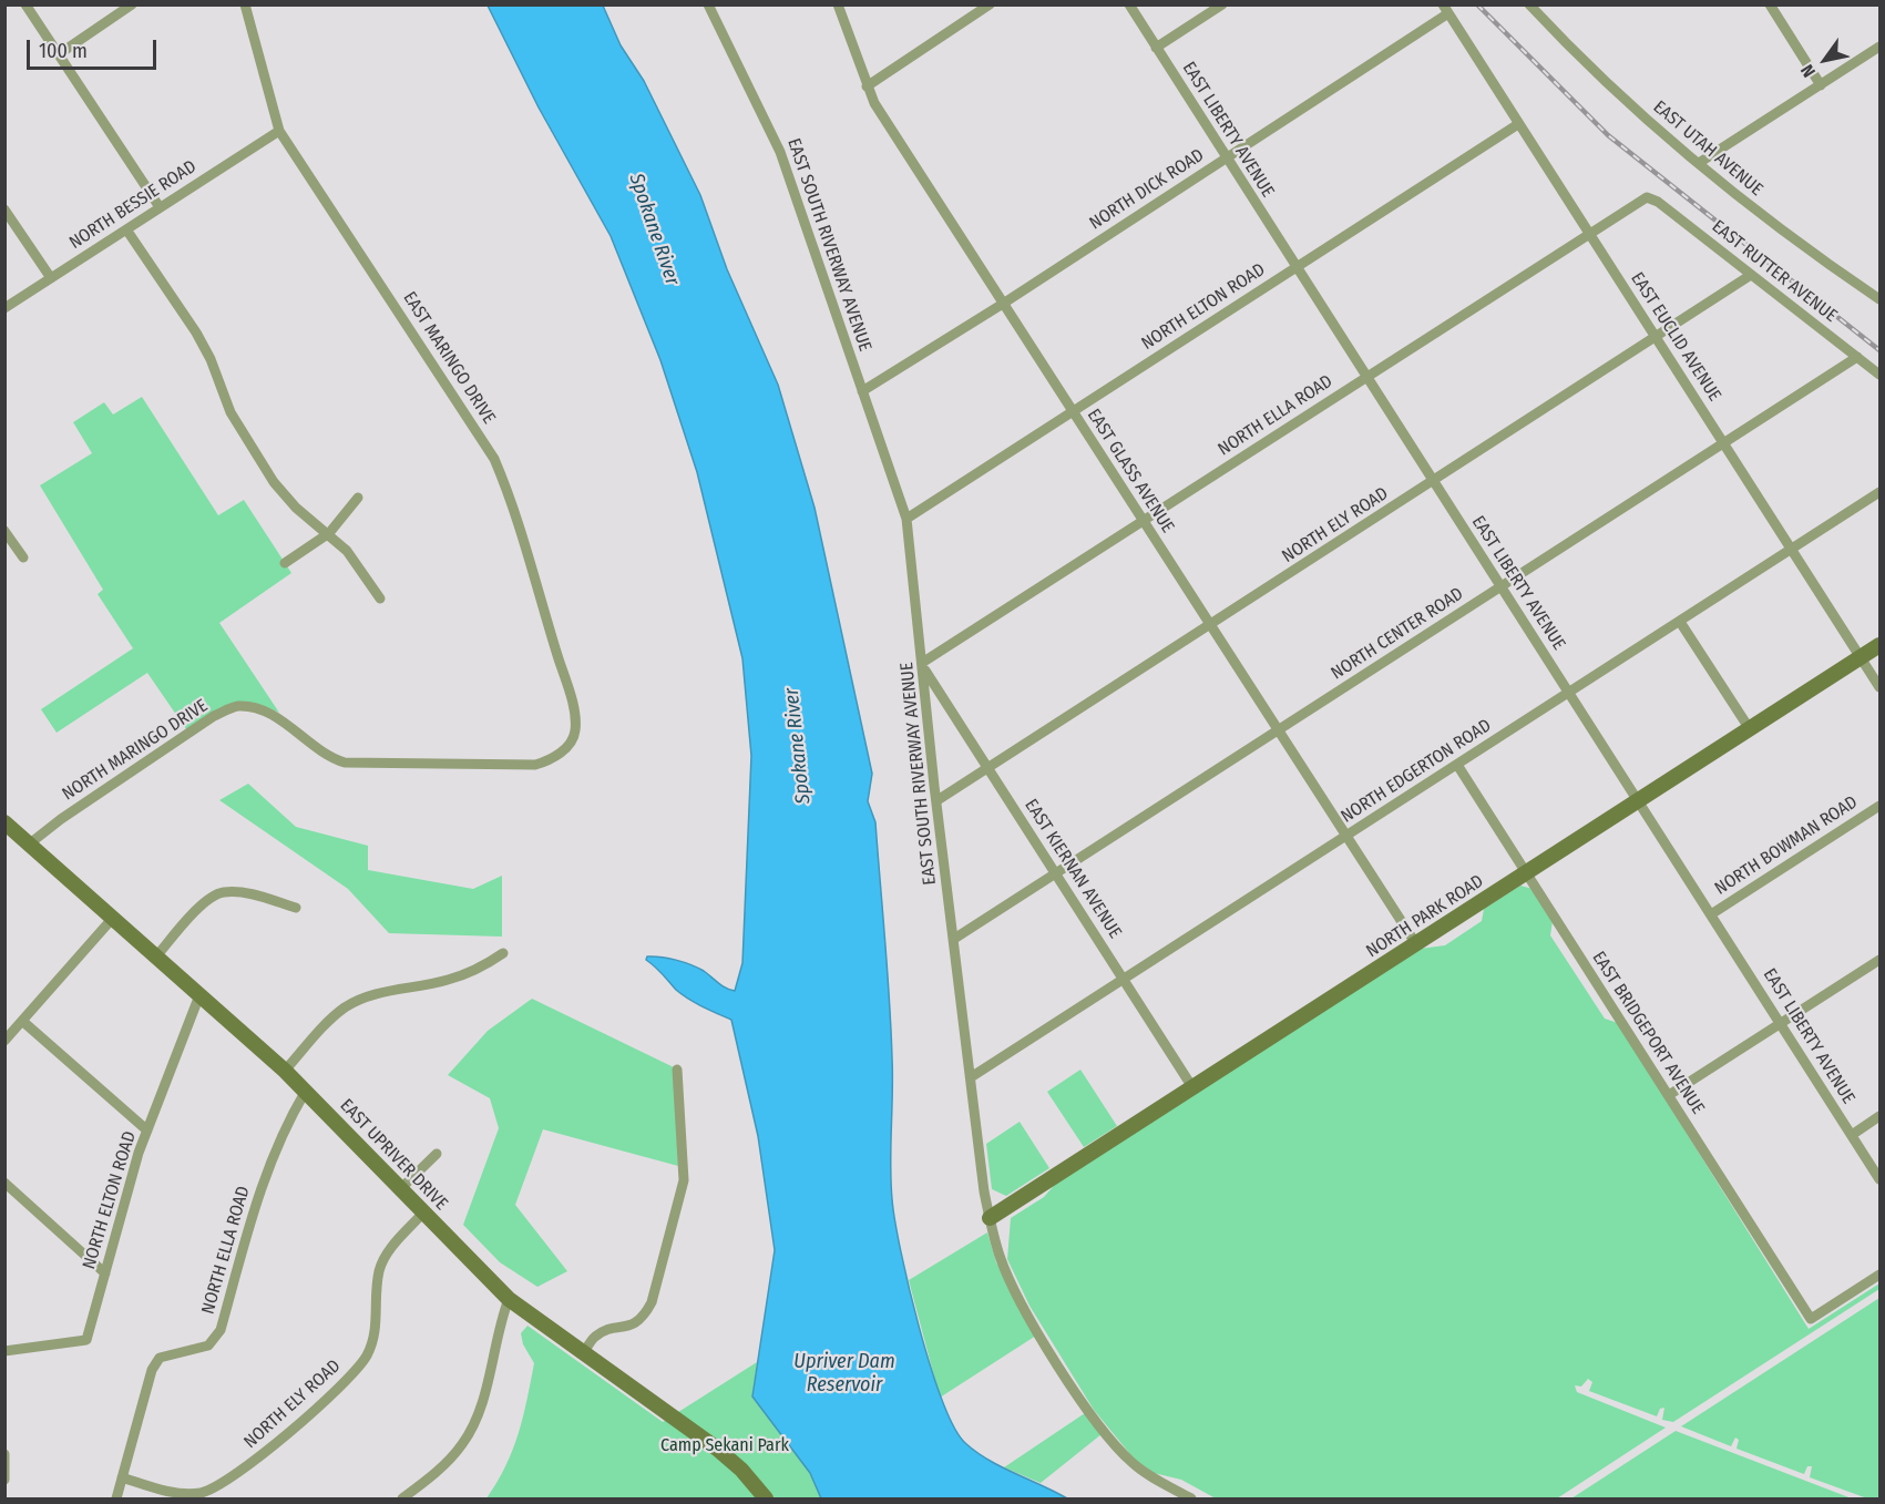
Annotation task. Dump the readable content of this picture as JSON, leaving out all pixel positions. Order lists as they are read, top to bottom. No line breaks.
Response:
{"streets":{"street":["EAST LIBERTY AVENUE","EAST UTAH AVENUE","NORTH DICK ROAD","NORTH BESSIE ROAD","EAST SOUTH RIVERWAY AVENUE","EAST RUTTER AVENUE","NORTH ELTON ROAD","EAST EUCLID AVENUE","EAST MARINGO DRIVE","NORTH ELLA ROAD","EAST GLASS AVENUE","NORTH ELY ROAD","NORTH CENTER ROAD","NORTH MARINGO DRIVE","NORTH EDGERTON ROAD","NORTH BOWMAN ROAD","EAST KIERNAN AVENUE","NORTH PARK ROAD","EAST BRIDGEPORT AVENUE","EAST UPRIVER DRIVE"]},"crossings":[["EAST LIBERTY AVENUE","NORTH DICK ROAD"],["EAST LIBERTY AVENUE","NORTH ELTON ROAD"],["EAST LIBERTY AVENUE","NORTH ELLA ROAD"],["EAST LIBERTY AVENUE","NORTH ELY ROAD"],["EAST LIBERTY AVENUE","NORTH CENTER ROAD"],["EAST LIBERTY AVENUE","NORTH EDGERTON ROAD"],["EAST LIBERTY AVENUE","NORTH BOWMAN ROAD"],["EAST LIBERTY AVENUE","NORTH PARK ROAD"],["NORTH DICK ROAD","EAST SOUTH RIVERWAY AVENUE"],["NORTH DICK ROAD","EAST EUCLID AVENUE"],["NORTH DICK ROAD","EAST GLASS AVENUE"],["NORTH BESSIE ROAD","EAST MARINGO DRIVE"],["EAST SOUTH RIVERWAY AVENUE","NORTH ELTON ROAD"],["EAST SOUTH RIVERWAY AVENUE","NORTH ELLA ROAD"],["EAST SOUTH RIVERWAY AVENUE","NORTH ELY ROAD"],["EAST SOUTH RIVERWAY AVENUE","NORTH CENTER ROAD"],["EAST SOUTH RIVERWAY AVENUE","NORTH EDGERTON ROAD"],["EAST SOUTH RIVERWAY AVENUE","EAST KIERNAN AVENUE"],["EAST SOUTH RIVERWAY AVENUE","NORTH PARK ROAD"],["EAST RUTTER AVENUE","NORTH ELLA ROAD"],["EAST RUTTER AVENUE","NORTH ELY ROAD"],["EAST RUTTER AVENUE","NORTH CENTER ROAD"],["NORTH ELTON ROAD","EAST EUCLID AVENUE"],["NORTH ELTON ROAD","EAST GLASS AVENUE"],["NORTH ELTON ROAD","EAST UPRIVER DRIVE"],["EAST EUCLID AVENUE","NORTH ELLA ROAD"],["EAST EUCLID AVENUE","NORTH ELY ROAD"],["EAST EUCLID AVENUE","NORTH CENTER ROAD"],["EAST EUCLID AVENUE","NORTH EDGERTON ROAD"],["EAST EUCLID AVENUE","NORTH PARK ROAD"],["EAST MARINGO DRIVE","NORTH MARINGO DRIVE"],["NORTH ELLA ROAD","EAST GLASS AVENUE"],["NORTH ELLA ROAD","NORTH ELY ROAD"],["NORTH ELLA ROAD","EAST KIERNAN AVENUE"],["NORTH ELLA ROAD","EAST UPRIVER DRIVE"],["EAST GLASS AVENUE","NORTH ELY ROAD"],["EAST GLASS AVENUE","NORTH CENTER ROAD"],["EAST GLASS AVENUE","NORTH EDGERTON ROAD"],["EAST GLASS AVENUE","NORTH PARK ROAD"],["NORTH ELY ROAD","EAST KIERNAN AVENUE"],["NORTH ELY ROAD","EAST UPRIVER DRIVE"],["NORTH CENTER ROAD","EAST KIERNAN AVENUE"],["NORTH MARINGO DRIVE","EAST UPRIVER DRIVE"],["NORTH EDGERTON ROAD","EAST KIERNAN AVENUE"],["NORTH EDGERTON ROAD","EAST BRIDGEPORT AVENUE"],["EAST KIERNAN AVENUE","NORTH PARK ROAD"],["NORTH PARK ROAD","EAST BRIDGEPORT AVENUE"]],"water":["Spokane River","Upriver Dam Reservoir"],"parks":["Camp Sekani Park"],"scale_bar":"100 m","north":"bottom left"}
